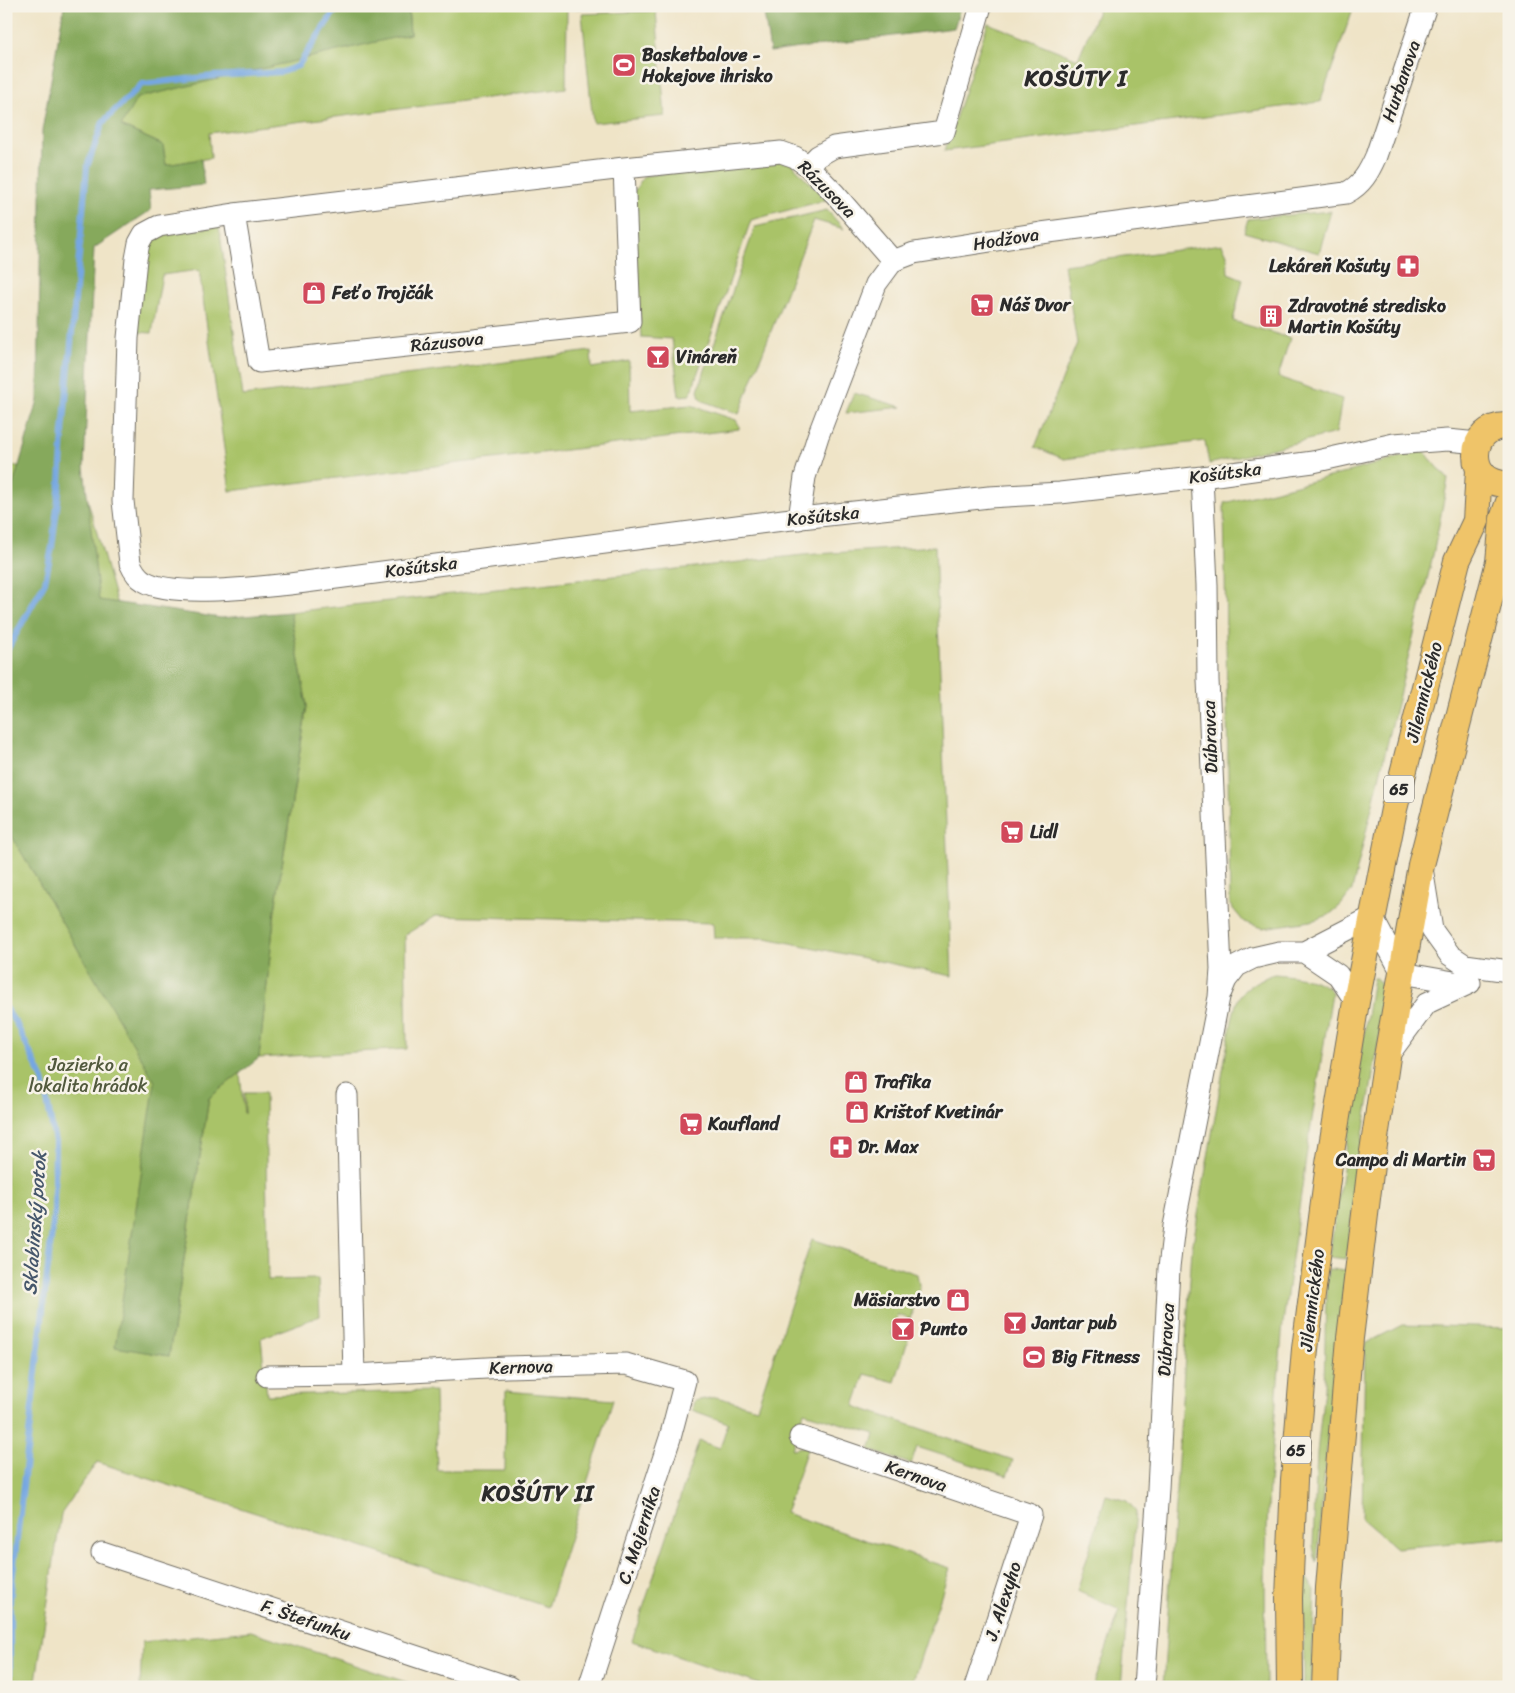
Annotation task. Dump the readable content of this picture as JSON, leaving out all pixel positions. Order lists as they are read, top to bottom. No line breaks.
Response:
{"streets":{"main road":["Jilemnického","65"],"street":["Hurbanova","Rázusova","Hodžova","Košútska","Dúbravca","Kernova","C. Majerníka","J. Alexyho","F. Štefunku"]},"crossings":[["Hurbanova","Hodžova"],["Rázusova","Hodžova"],["Rázusova","Košútska"],["Košútska","Jilemnického"],["Košútska","Dúbravca"],["Jilemnického","Dúbravca"],["Kernova","C. Majerníka"],["Kernova","J. Alexyho"]],"districts":["KOŠÚTY I","KOŠÚTY II"],"water":["Sklabinský potok"],"parks":["Jazierko a lokalita hrádok"],"places":{"sports":["Basketbalove - Hokejove ihrisko","Big Fitness"],"pharmacy":["Lekáreň Košuty","Dr. Max"],"shop":["Feťo Trojčák","Trafika","Krištof Kvetinár","Mäsiarstvo"],"supermarket":["Náš Dvor","Lidl","Kaufland","Campo di Martin"],"building":["Zdravotné stredisko Martin Košúty"],"bar":["Vináreň","Jantar pub","Punto"]}}
